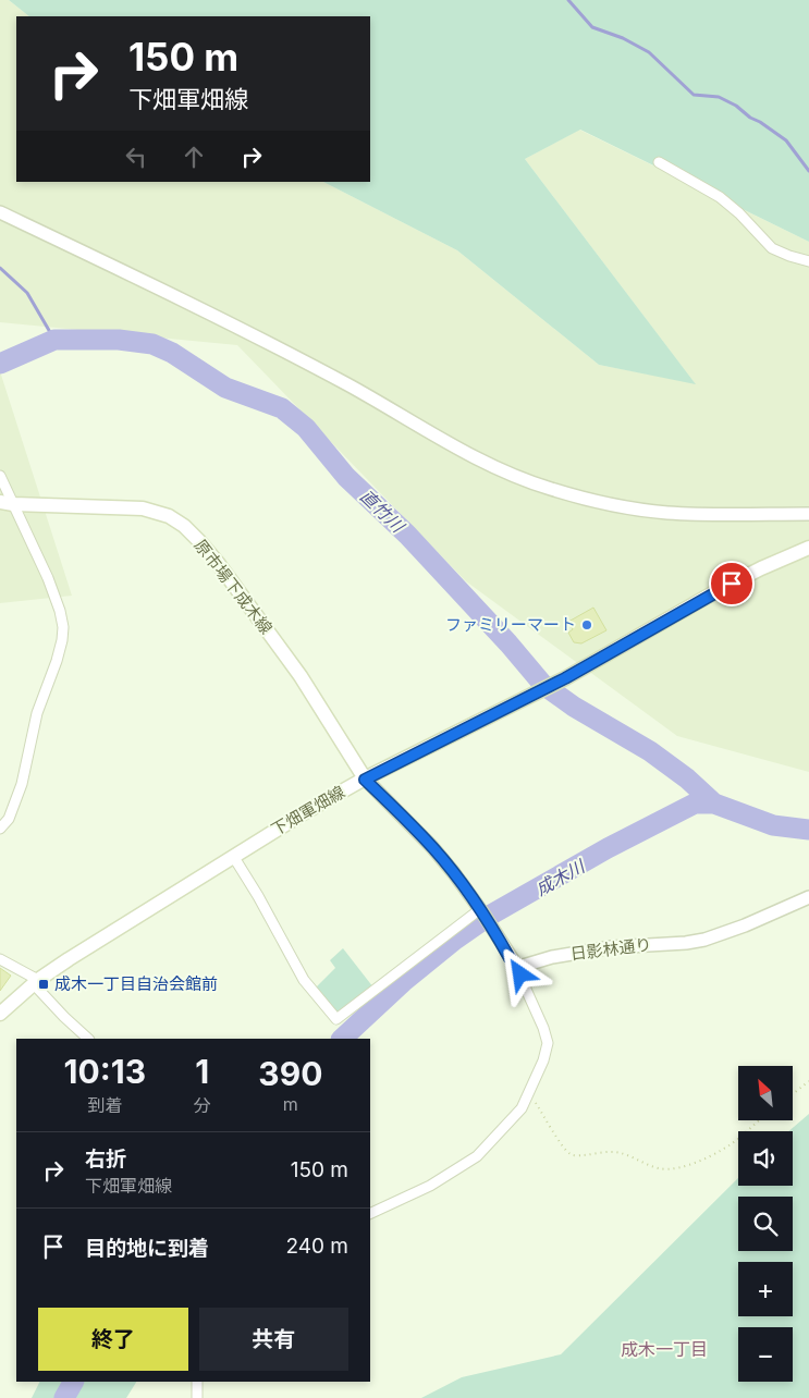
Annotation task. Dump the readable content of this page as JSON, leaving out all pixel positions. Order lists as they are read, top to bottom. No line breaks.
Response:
{"streets":{"main road":["原市場下成木線","下畑軍畑線"],"street":["日影林通り"]},"crossings":[["原市場下成木線","下畑軍畑線"]],"districts":["成木一丁目"],"water":["直竹川","成木川"],"places":{"other":["ファミリーマート"],"transit":["成木一丁目自治会館前"]},"north":"top left","page":{"turn":["150 m","下畑軍畑線"],"eta":["10:13","到着","1","分","390","m"],"map_buttons":["+","−"],"list":[{"name":"右折","note":"下畑軍畑線","value":"150 m"},{"name":"目的地に到着","value":"240 m"}],"buttons":["終了","共有"]}}
